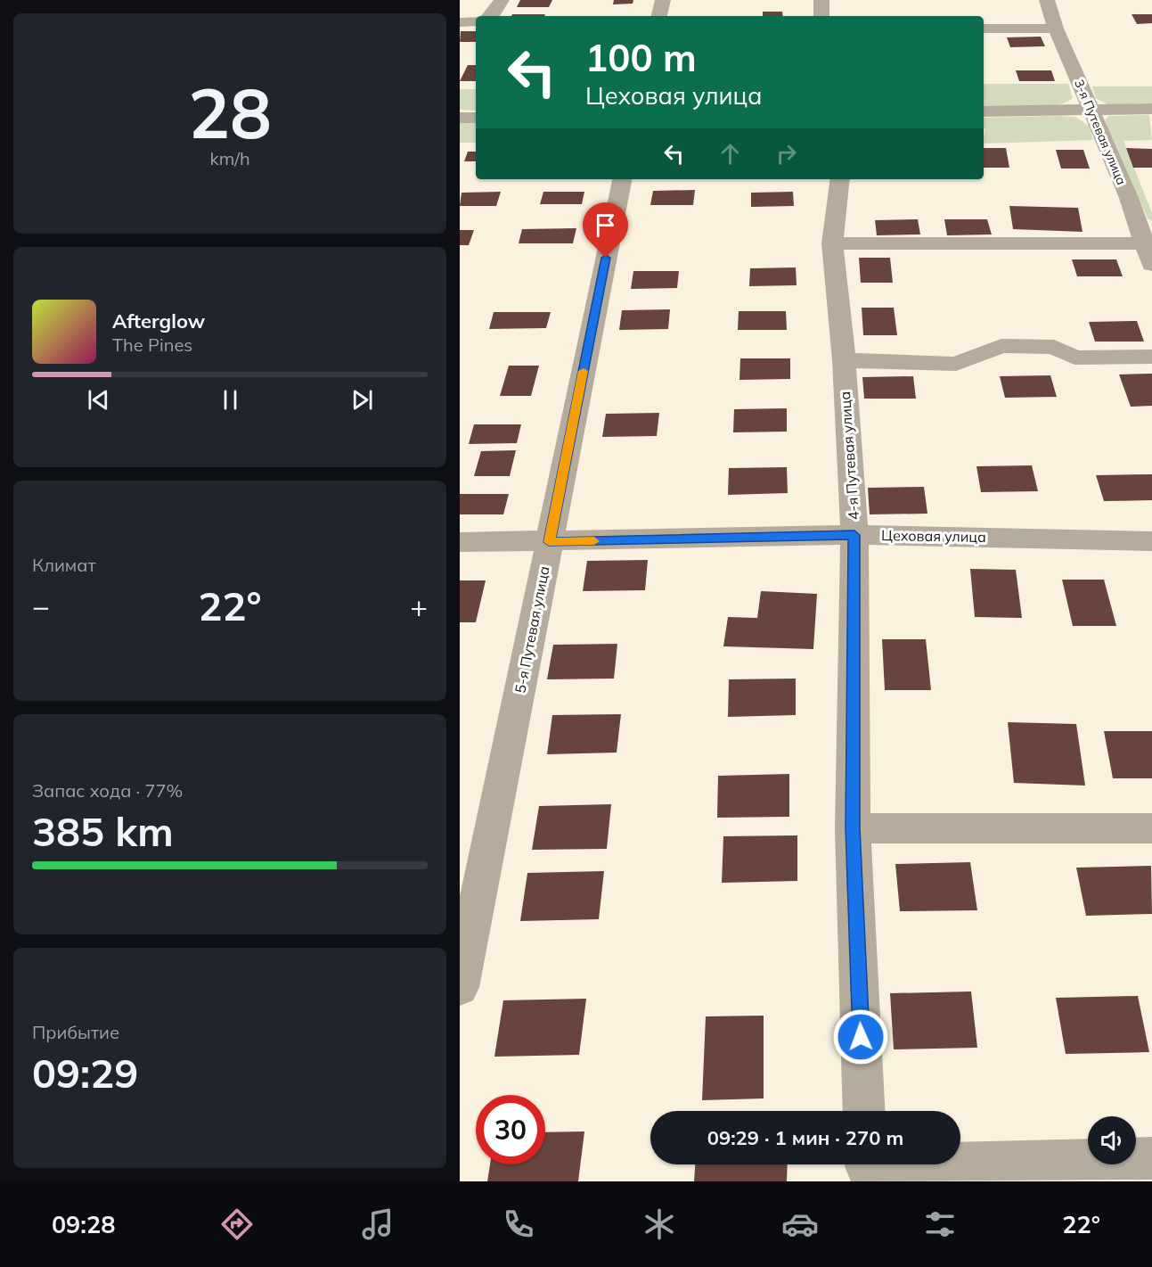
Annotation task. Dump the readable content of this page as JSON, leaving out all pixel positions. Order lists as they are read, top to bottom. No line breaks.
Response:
{"streets":{"street":["3-я Путевая улица","4-я Путевая улица","Цеховая улица","5-я Путевая улица"]},"crossings":[["4-я Путевая улица","Цеховая улица"],["Цеховая улица","5-я Путевая улица"]],"page":{"tile":[["28","km/h"],"Климат",["Запас хода · 77%","385 km"],["Прибытие","09:29"]],"turn":["100 m","Цеховая улица"],"song":["Afterglow","The Pines"],"heat":["−","22°","+"],"limit":"30","trip":"09:29 · 1 мин · 270 m","tabs":["09:28","22°"]}}
